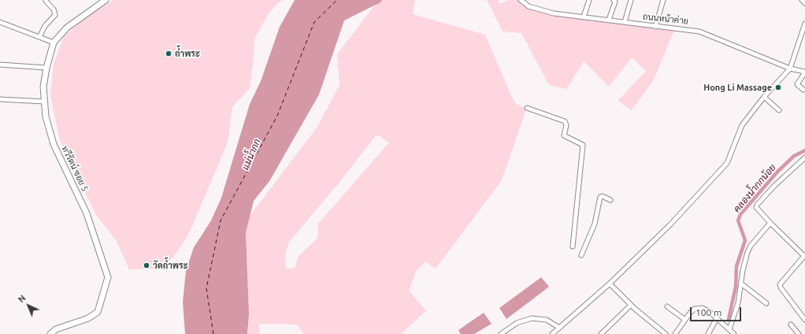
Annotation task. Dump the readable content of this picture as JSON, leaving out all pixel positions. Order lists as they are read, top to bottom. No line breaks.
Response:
{"streets":{"street":["ถนนหน้าค่าย","ทวีรัตน์ ซอย 5"]},"water":["แม่น้ำกก","คลองน้ำกกน้อย"],"places":["ถ้ำพระ","Hong Li Massage","วัดถ้ำพระ"],"scale_bar":"100 m","north":"top left"}
